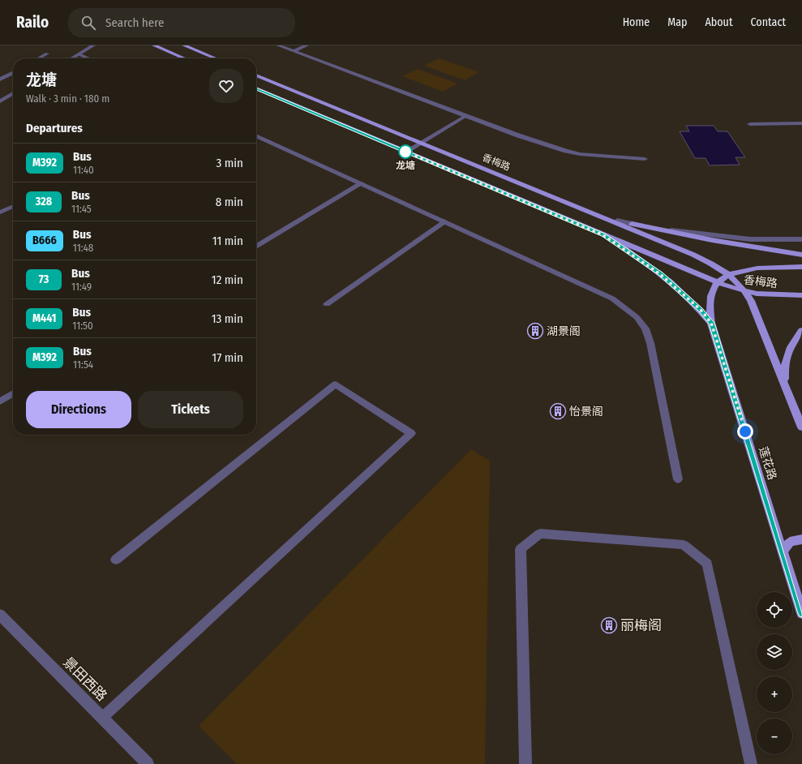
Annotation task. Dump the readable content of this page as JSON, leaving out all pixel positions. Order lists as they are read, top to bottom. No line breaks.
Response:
{"streets":{"main road":["香梅路","莲花路"],"street":["景田西路"]},"crossings":[["香梅路","莲花路"]],"places":{"other":["龙塘"],"building":["湖景阁","怡景阁","丽梅阁"]},"lines":["bus line M392"],"page":{"header":"Railo","search":"Search here","nav":["Home","Map","About","Contact"],"heading":[["龙塘","Walk · 3 min · 180 m"],"Departures"],"list":[{"mark":"M392","name":"Bus","note":"11:40","value":"3 min"},{"mark":"328","name":"Bus","note":"11:45","value":"8 min"},{"mark":"B666","name":"Bus","note":"11:48","value":"11 min"},{"mark":"73","name":"Bus","note":"11:49","value":"12 min"},{"mark":"M441","name":"Bus","note":"11:50","value":"13 min"},{"mark":"M392","name":"Bus","note":"11:54","value":"17 min"}],"buttons":["Directions","Tickets"],"map_buttons":["+","−"]}}
